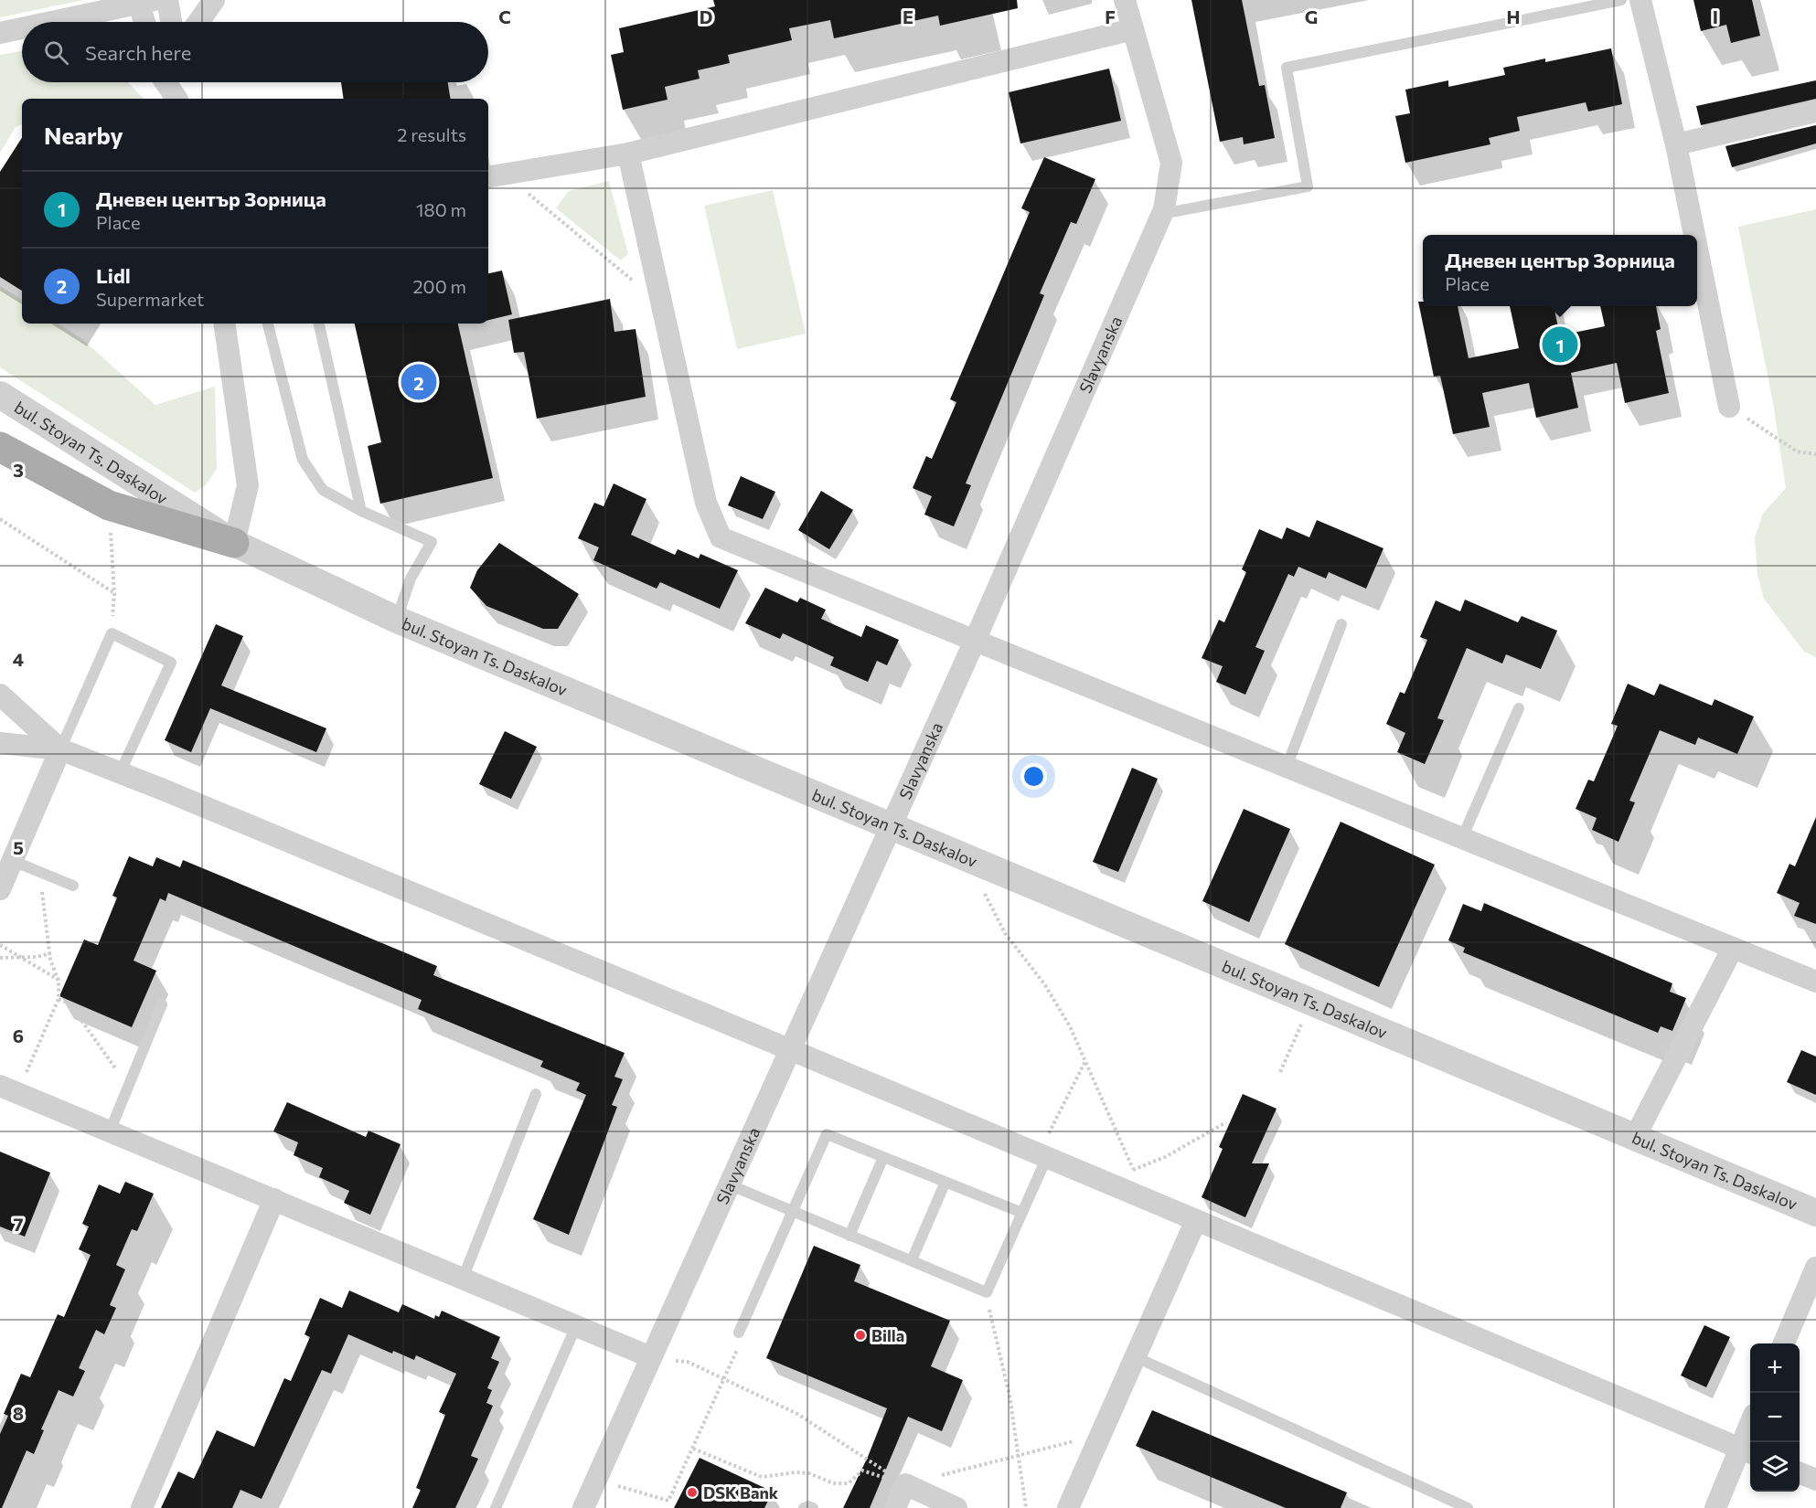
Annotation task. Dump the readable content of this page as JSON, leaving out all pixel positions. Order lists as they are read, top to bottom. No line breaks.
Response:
{"streets":{"street":["Slavyanska","bul. Stoyan Ts. Daskalov"]},"crossings":[["Slavyanska","bul. Stoyan Ts. Daskalov"]],"places":["Billa","DSK Bank"],"page":{"search":"Search here","heading":["Nearby","2 results"],"list":[{"mark":"1","name":"Дневен център Зорница","note":"Place","value":"180 m"},{"mark":"2","name":"Lidl","note":"Supermarket","value":"200 m"}],"popup":["Дневен център Зорница","Place"],"pins":["1","2"],"map_buttons":["+","−"]},"grid":{"columns":["C","D","E","F","G","H","I"],"rows":["3","4","5","6","7","8"]}}
